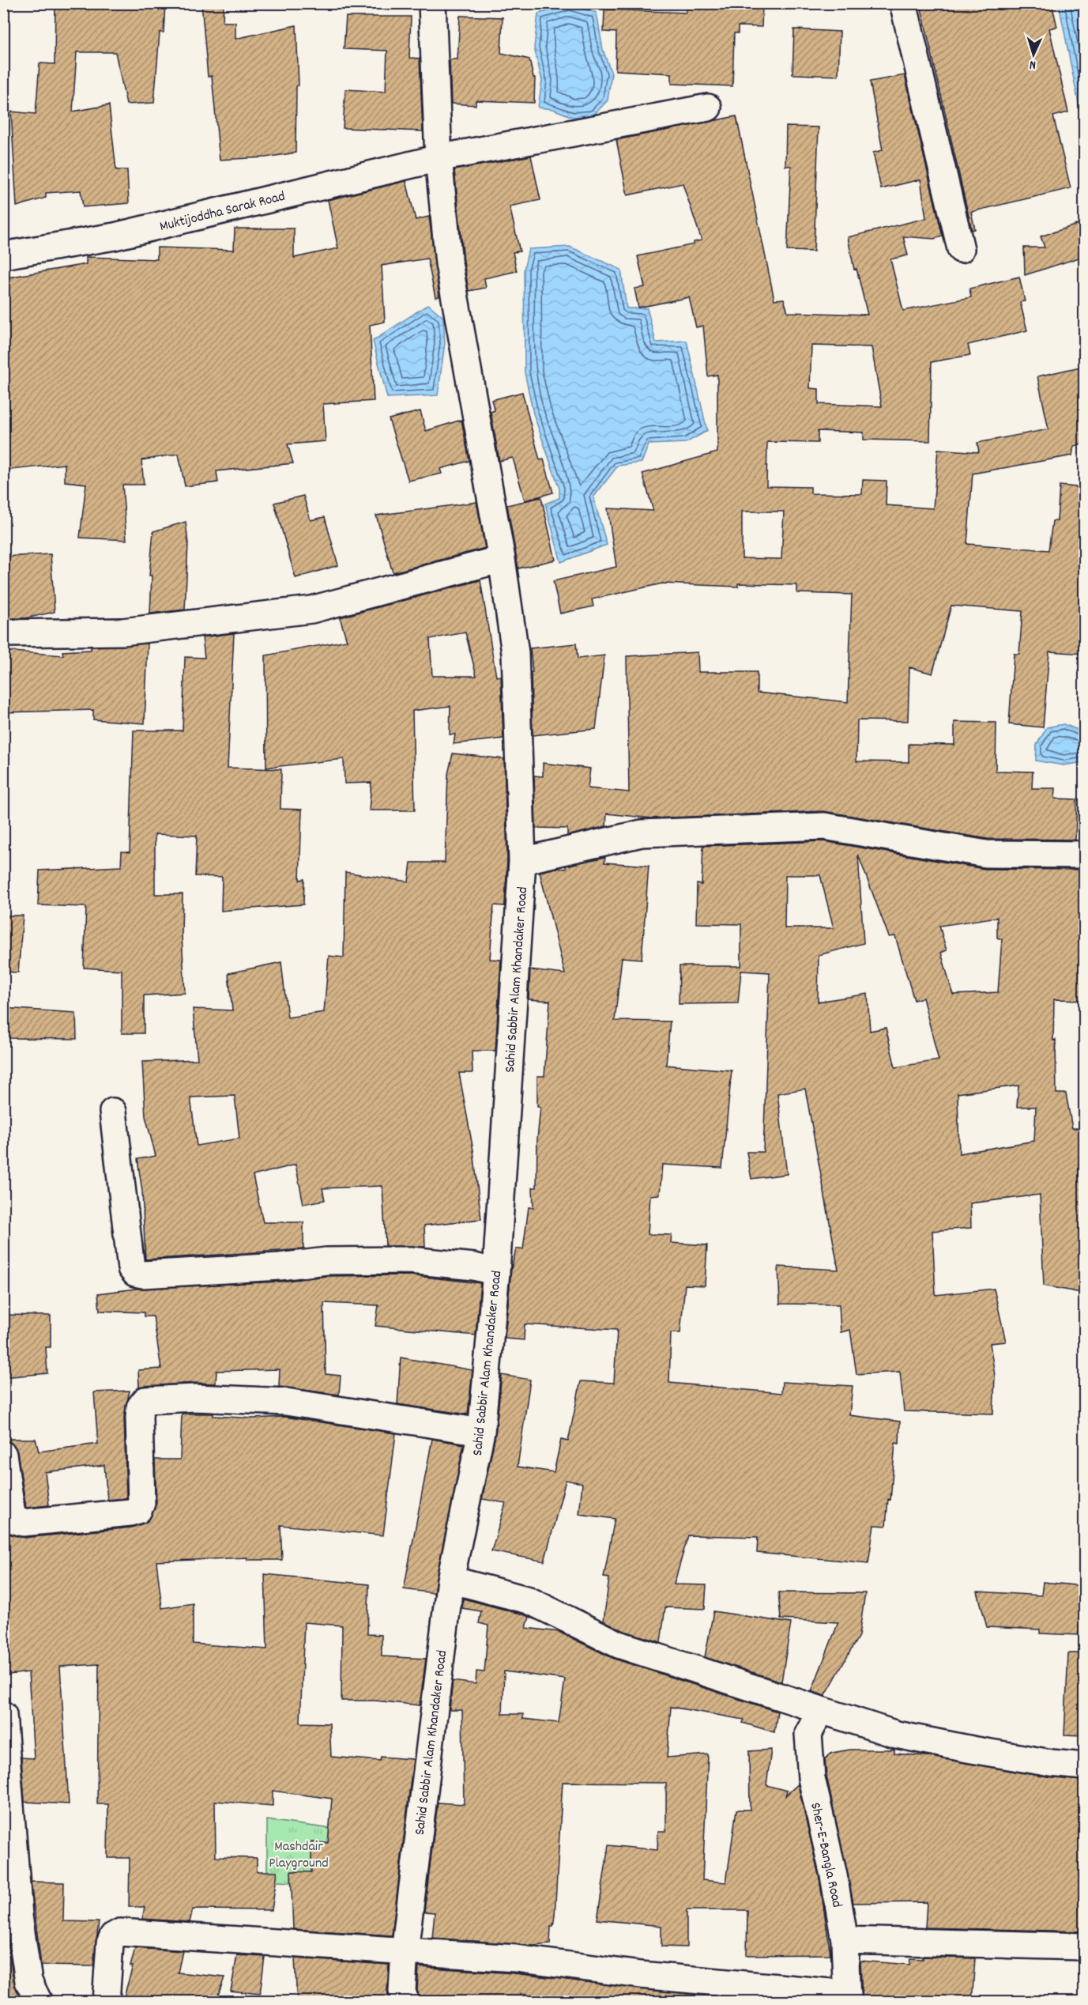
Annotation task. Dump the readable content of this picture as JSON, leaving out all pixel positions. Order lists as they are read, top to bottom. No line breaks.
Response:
{"streets":{"street":["Muktijoddha Sarak Road","Sahid Sabbir Alam Khandaker Road","Sher-E-Bangla Road"]},"crossings":[["Muktijoddha Sarak Road","Sahid Sabbir Alam Khandaker Road"]],"parks":["Mashdair Playground"],"north":"bottom"}
